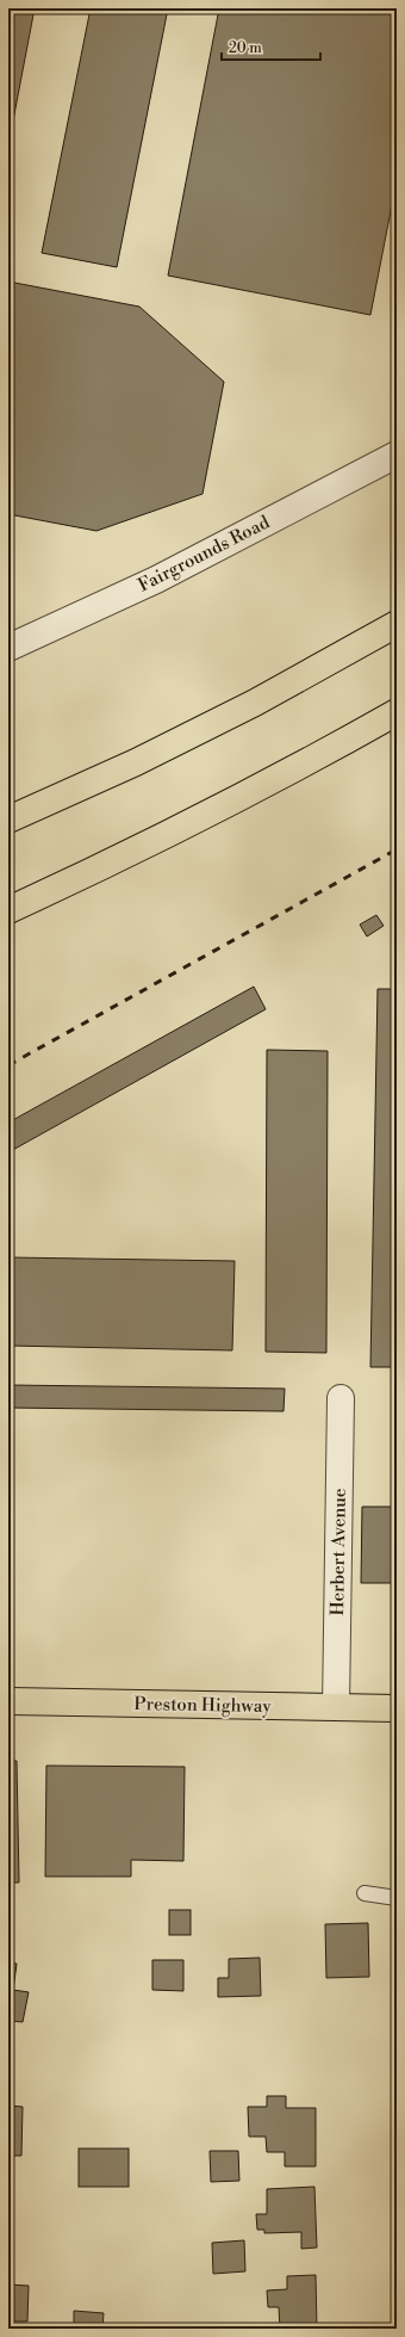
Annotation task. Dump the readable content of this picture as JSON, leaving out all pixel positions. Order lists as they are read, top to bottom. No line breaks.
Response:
{"streets":{"main road":["Preston Highway"],"street":["Fairgrounds Road","Herbert Avenue"]},"crossings":[["Herbert Avenue","Preston Highway"]],"scale_bar":"20 m"}
